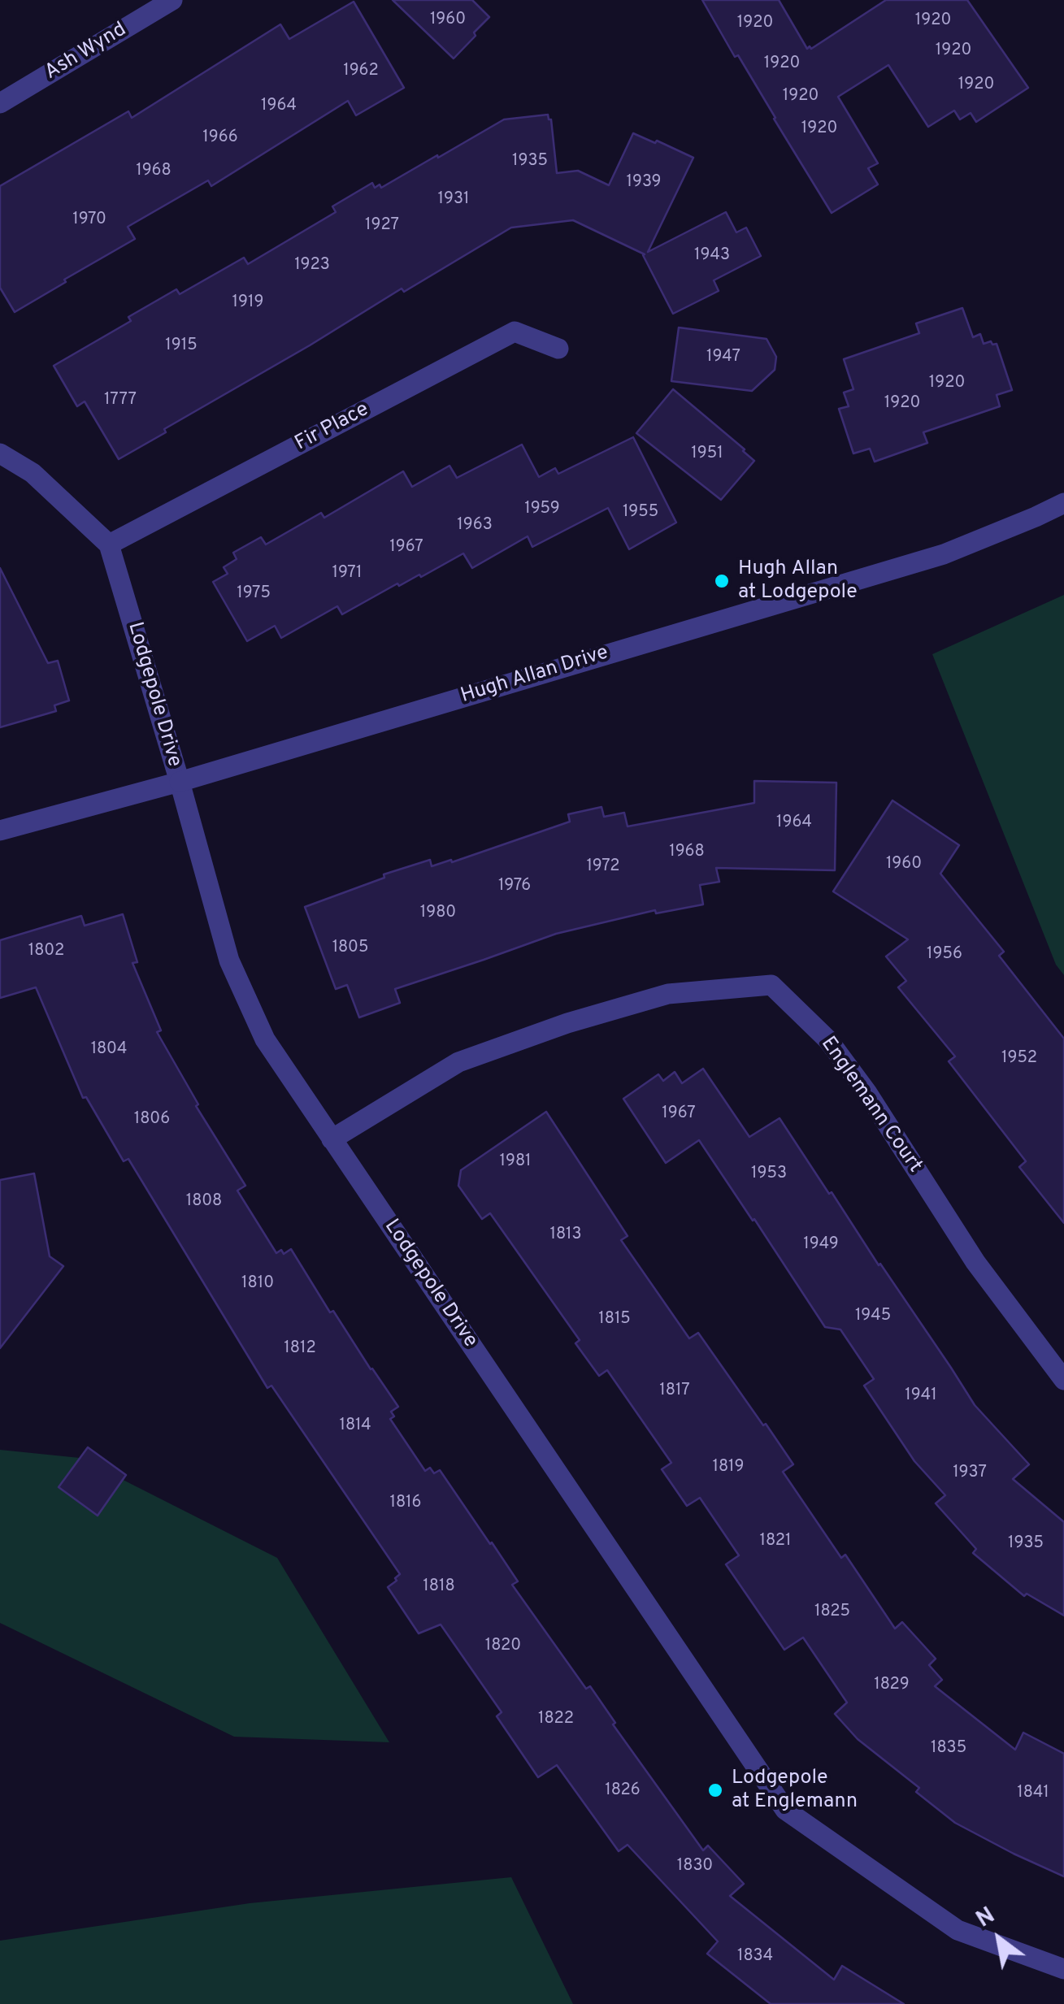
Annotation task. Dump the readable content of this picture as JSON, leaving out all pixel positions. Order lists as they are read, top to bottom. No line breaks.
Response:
{"streets":{"street":["Ash Wynd","Fir Place","Hugh Allan Drive","Lodgepole Drive","Englemann Court"]},"crossings":[["Fir Place","Lodgepole Drive"],["Hugh Allan Drive","Lodgepole Drive"],["Lodgepole Drive","Englemann Court"]],"places":["Hugh Allan at Lodgepole","Lodgepole at Englemann"],"house_numbers":["1960","1920","1920","1920","1920","1962","1920","1920","1964","1920","1966","1935","1968","1939","1931","1970","1927","1943","1923","1919","1915","1947","1920","1777","1920","1951","1959","1955","1963","1967","1971","1975","1964","1968","1960","1972","1976","1980","1805","1802","1956","1804","1952","1967","1806","1981","1953","1808","1813","1949","1810","1945","1815","1812","1817","1941","1814","1819","1937","1816","1821","1935","1818","1825","1820","1829","1822","1835","1826","1841","1830","1834"],"north":"top left"}
